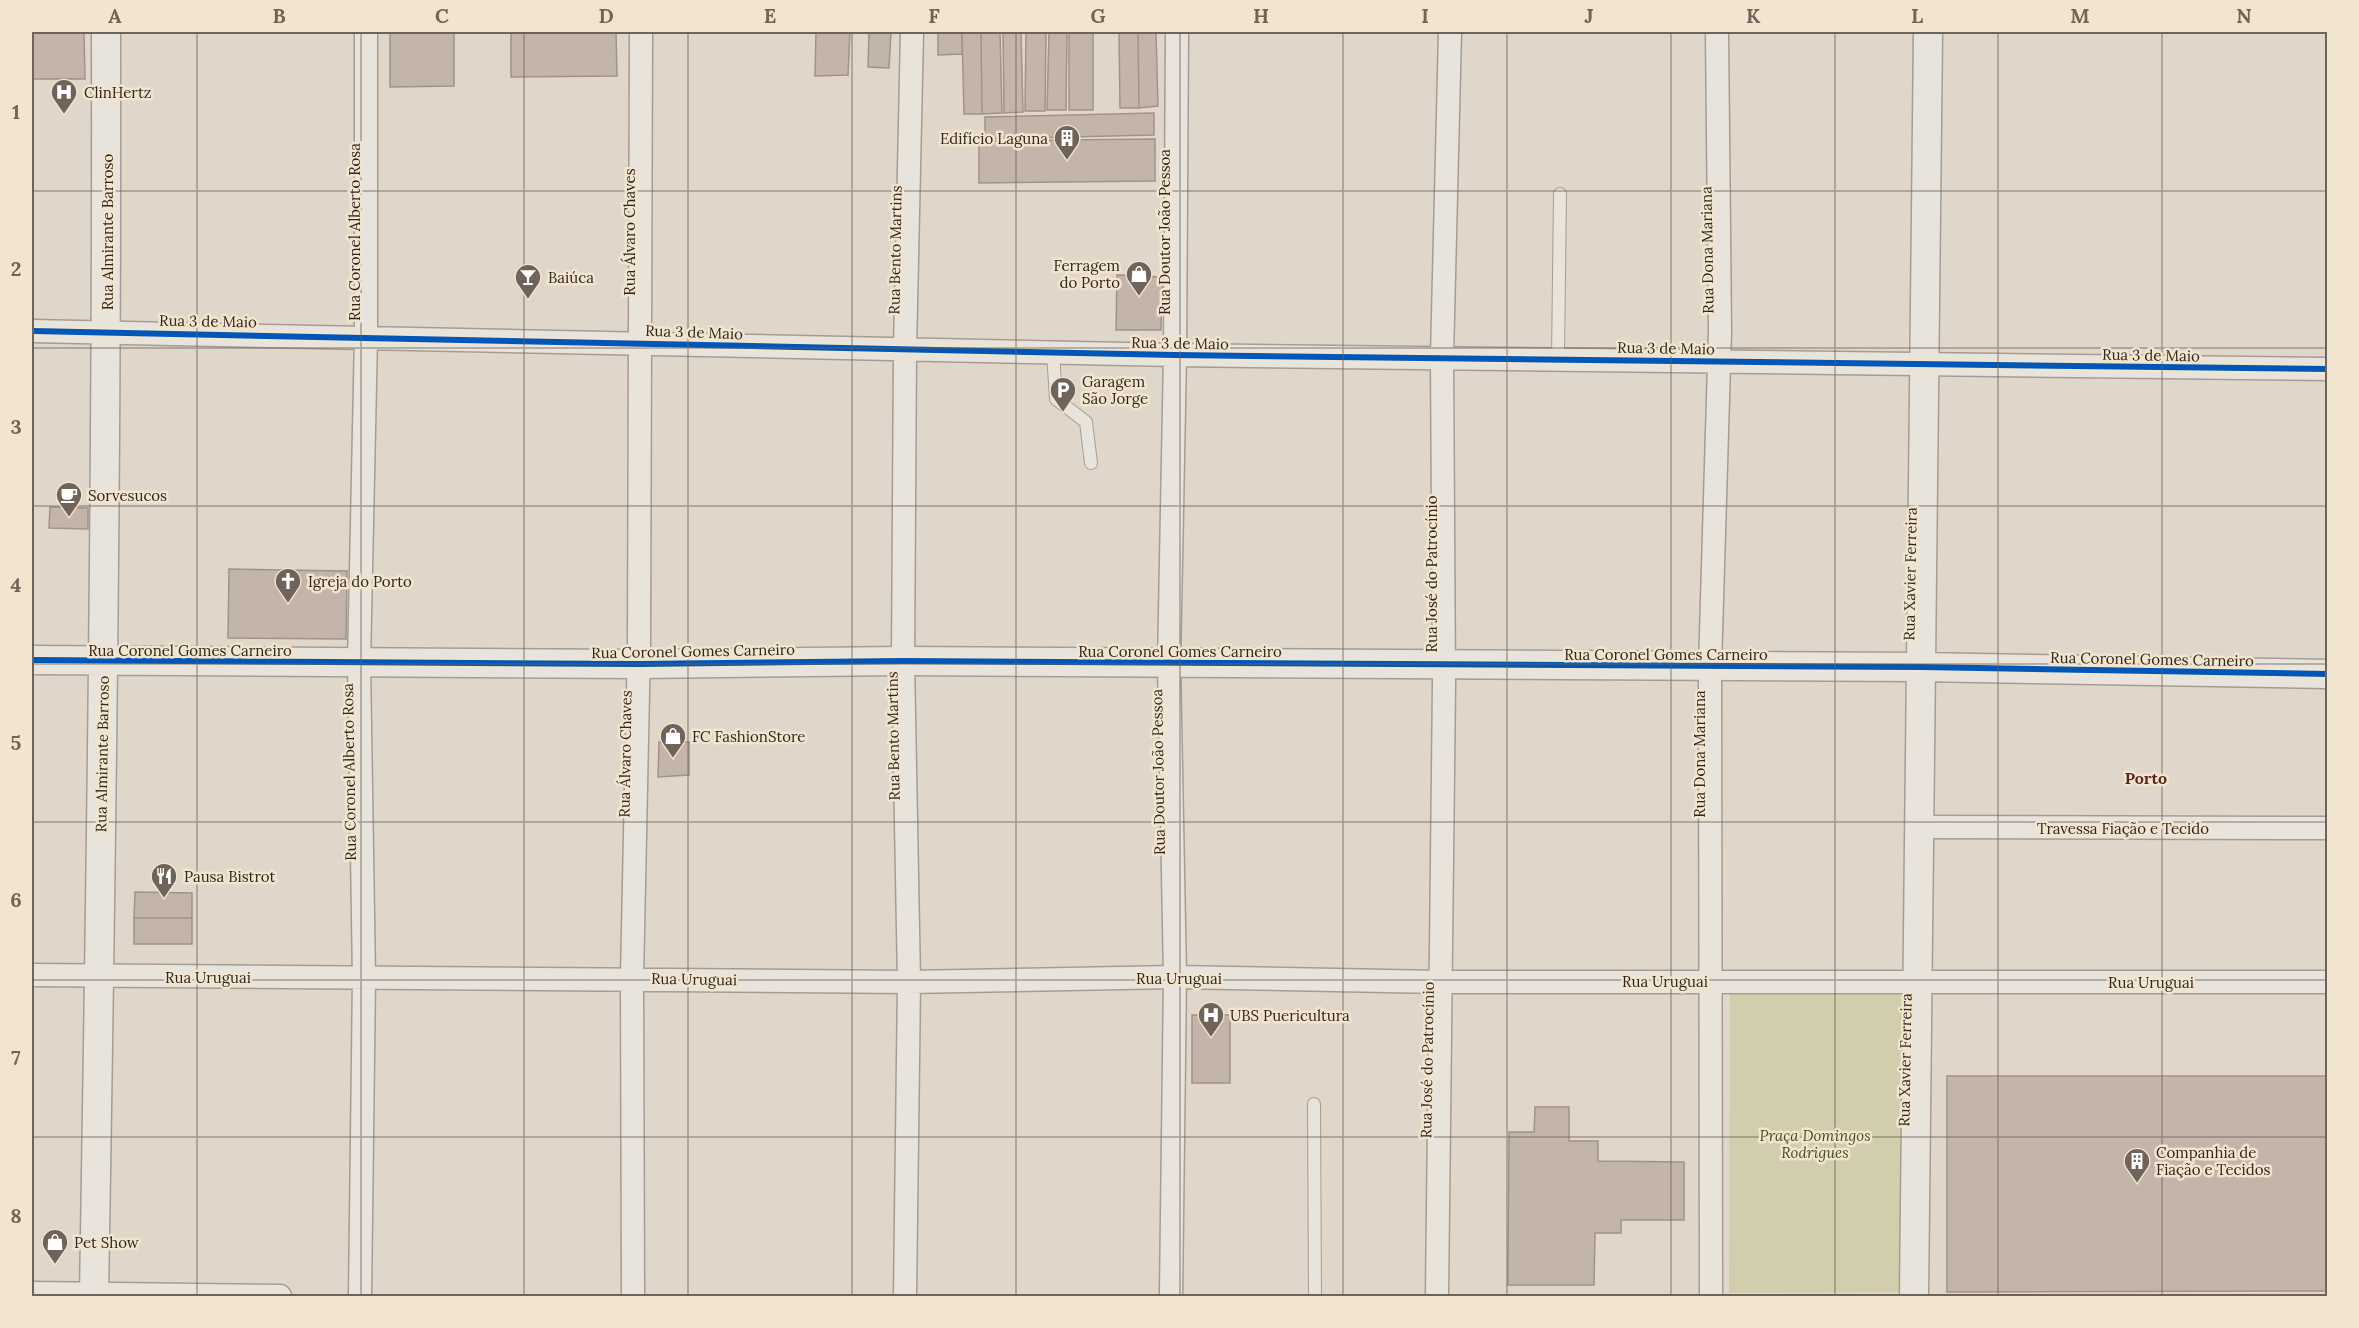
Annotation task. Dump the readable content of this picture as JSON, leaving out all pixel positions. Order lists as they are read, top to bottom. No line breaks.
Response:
{"streets":{"street":["Rua Almirante Barroso","Rua Coronel Alberto Rosa","Rua Álvaro Chaves","Rua Doutor João Pessoa","Rua Bento Martins","Rua Dona Mariana","Rua 3 de Maio","Rua José do Patrocínio","Rua Xavier Ferreira","Rua Coronel Gomes Carneiro","Travessa Fiação e Tecido","Rua Uruguai"]},"crossings":[["Rua Almirante Barroso","Rua 3 de Maio"],["Rua Almirante Barroso","Rua Coronel Gomes Carneiro"],["Rua Almirante Barroso","Rua Uruguai"],["Rua Coronel Alberto Rosa","Rua 3 de Maio"],["Rua Coronel Alberto Rosa","Rua Coronel Gomes Carneiro"],["Rua Coronel Alberto Rosa","Rua Uruguai"],["Rua Álvaro Chaves","Rua 3 de Maio"],["Rua Álvaro Chaves","Rua Coronel Gomes Carneiro"],["Rua Álvaro Chaves","Rua Uruguai"],["Rua Doutor João Pessoa","Rua 3 de Maio"],["Rua Doutor João Pessoa","Rua Coronel Gomes Carneiro"],["Rua Doutor João Pessoa","Rua Uruguai"],["Rua Bento Martins","Rua 3 de Maio"],["Rua Bento Martins","Rua Coronel Gomes Carneiro"],["Rua Bento Martins","Rua Uruguai"],["Rua Dona Mariana","Rua 3 de Maio"],["Rua Dona Mariana","Rua Coronel Gomes Carneiro"],["Rua Dona Mariana","Rua Uruguai"],["Rua 3 de Maio","Rua José do Patrocínio"],["Rua 3 de Maio","Rua Xavier Ferreira"],["Rua José do Patrocínio","Rua Coronel Gomes Carneiro"],["Rua José do Patrocínio","Rua Uruguai"],["Rua Xavier Ferreira","Rua Coronel Gomes Carneiro"],["Rua Xavier Ferreira","Travessa Fiação e Tecido"],["Rua Xavier Ferreira","Rua Uruguai"]],"districts":["Porto"],"parks":["Praça Domingos Rodrigues"],"places":{"hospital":["ClinHertz","UBS Puericultura"],"building":["Edifício Laguna","Companhia de Fiação e Tecidos"],"shop":["Ferragem do Porto","FC FashionStore","Pet Show"],"bar":["Baiúca"],"parking":["Garagem São Jorge"],"cafe":["Sorvesucos"],"church":["Igreja do Porto"],"restaurant":["Pausa Bistrot"]},"grid":{"columns":["A","B","C","D","E","F","G","H","I","J","K","L","M","N"],"rows":["1","2","3","4","5","6","7","8"]}}
